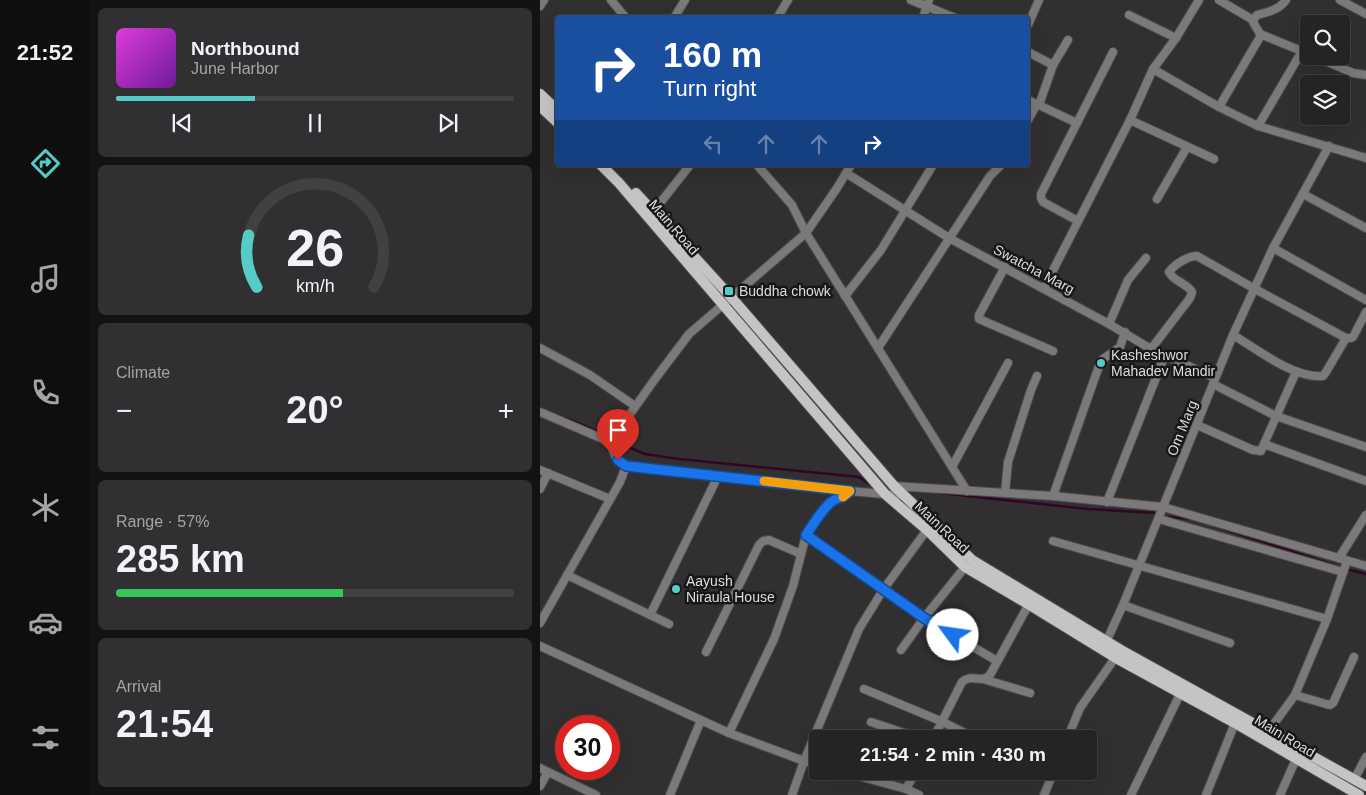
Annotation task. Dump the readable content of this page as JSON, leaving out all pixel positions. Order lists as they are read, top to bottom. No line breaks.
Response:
{"streets":{"main road":["Main Road"],"street":["Swatcha Marg","Om Marg"]},"crossings":[["Main Road","Om Marg"],["Swatcha Marg","Om Marg"]],"places":{"transit":["Buddha chowk"],"other":["Kasheshwor Mahadev Mandir","Aayush Niraula House"]},"page":{"tabs":"21:52","turn":["160 m","Turn right"],"song":["Northbound","June Harbor"],"tile":["Climate",["Range · 57%","285 km"],["Arrival","21:54"]],"heat":["−","20°","+"],"limit":"30","trip":"21:54 · 2 min · 430 m","gauge":["26","km/h"]}}
